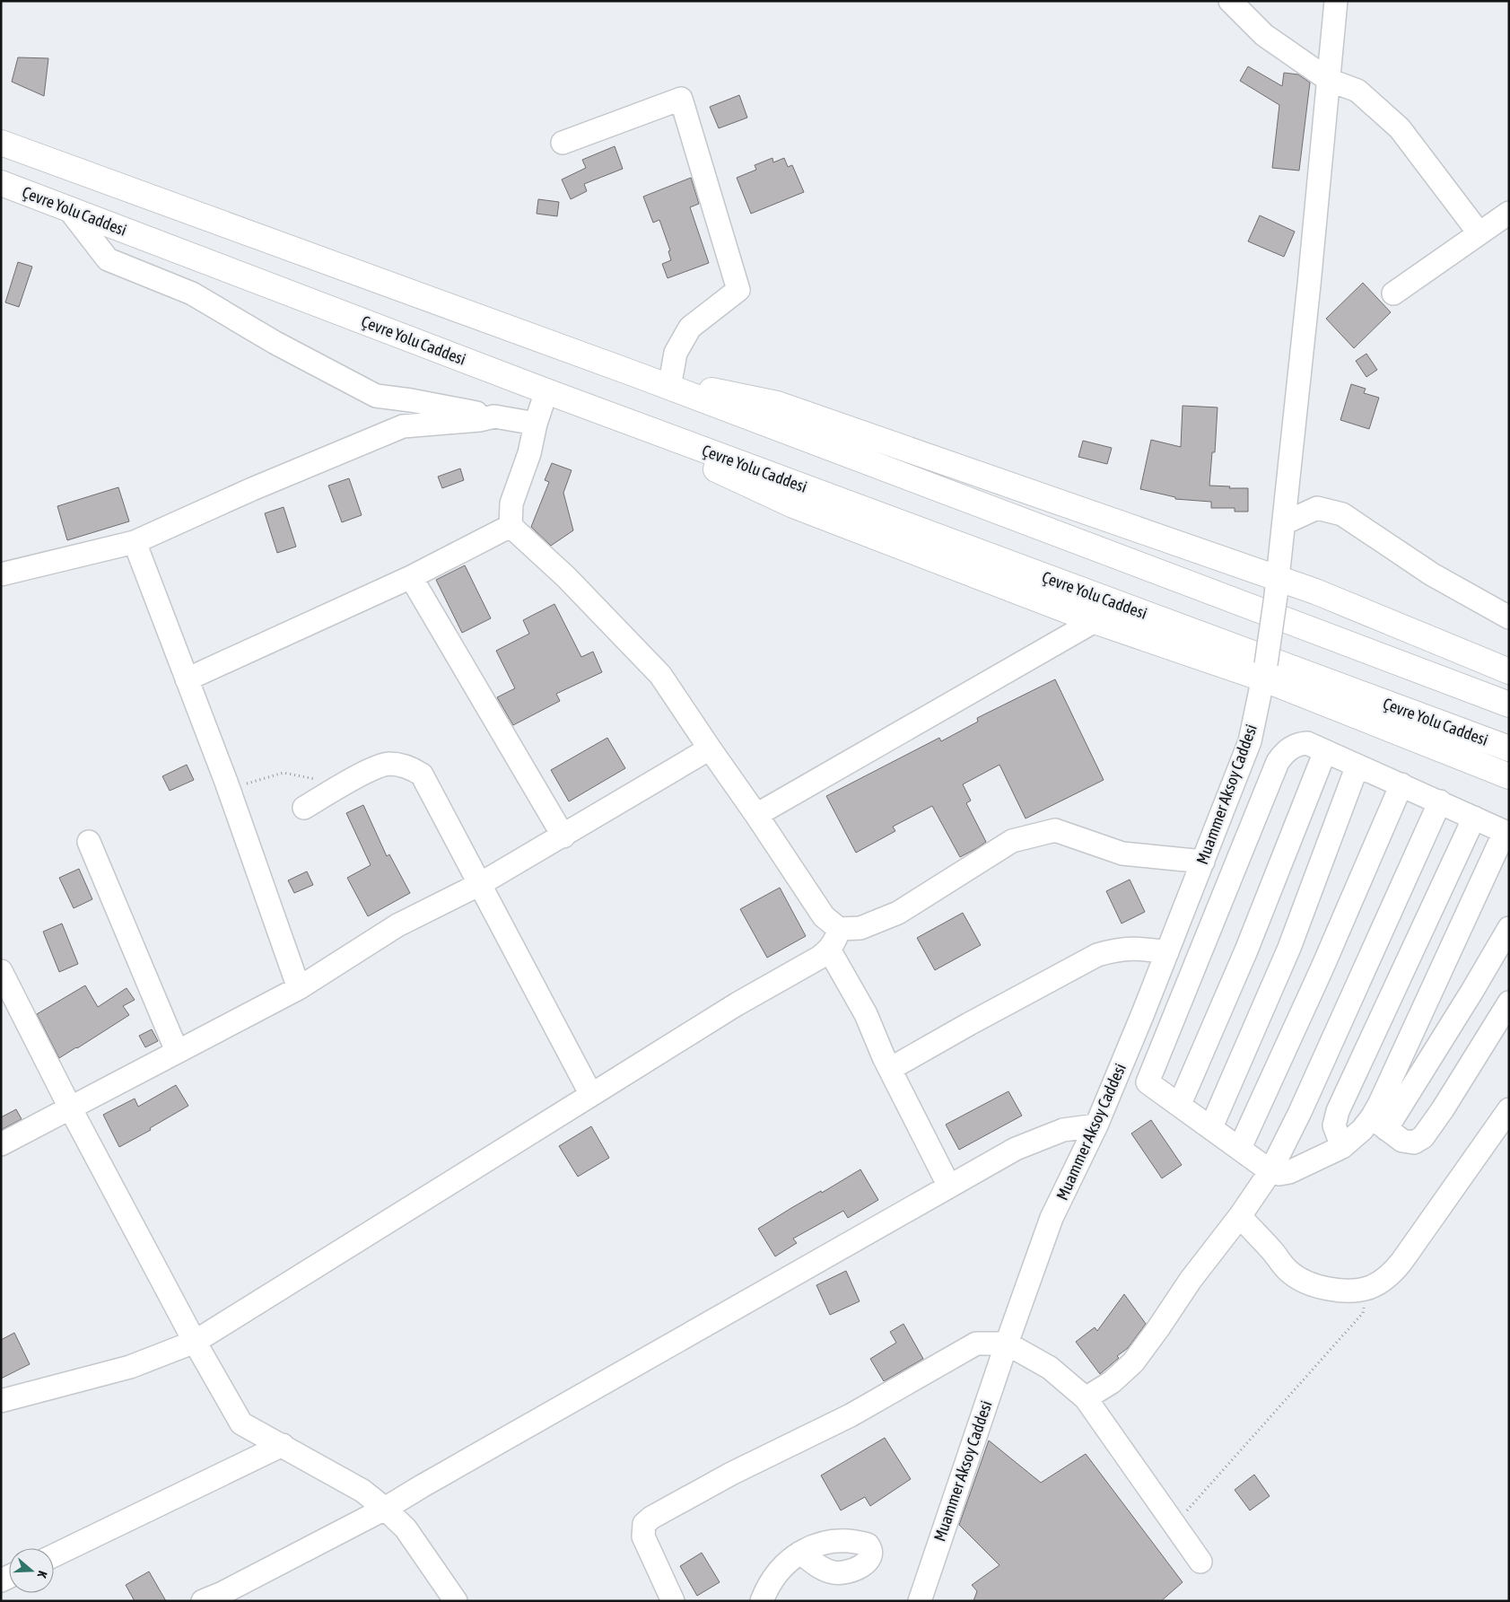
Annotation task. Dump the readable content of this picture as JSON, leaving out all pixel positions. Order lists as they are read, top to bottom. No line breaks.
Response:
{"streets":{"highway":["Çevre Yolu Caddesi"],"street":["Muammer Aksoy Caddesi"]},"north":"right"}
